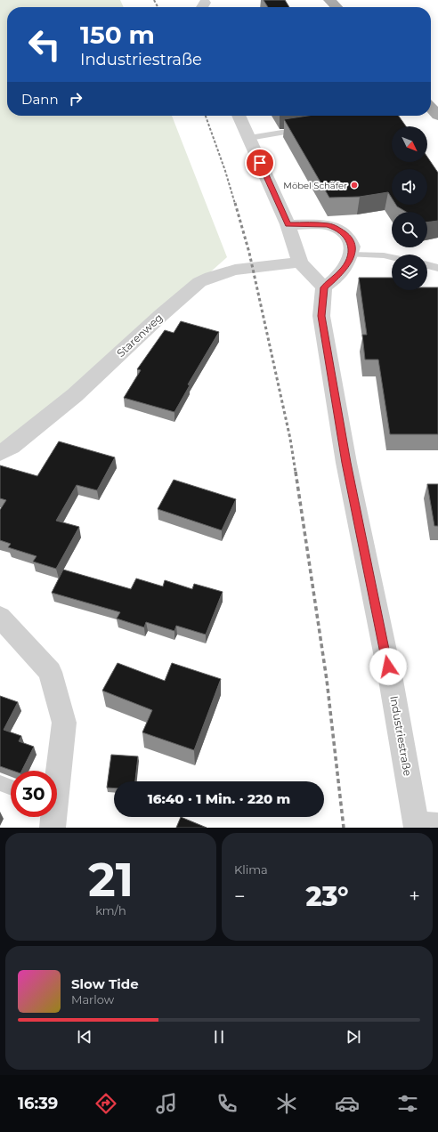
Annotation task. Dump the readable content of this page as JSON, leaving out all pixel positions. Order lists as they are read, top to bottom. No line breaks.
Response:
{"streets":{"street":["Starenweg","Industriestraße"]},"places":["Möbel Schäfer"],"north":"bottom right","page":{"turn":["150 m","Industriestraße"],"then":"Dann","limit":"30","trip":"16:40 · 1 Min. · 220 m","tile":[["21","km/h"],"Klima"],"heat":["−","23°","+"],"song":["Slow Tide","Marlow"],"tabs":"16:39"}}
